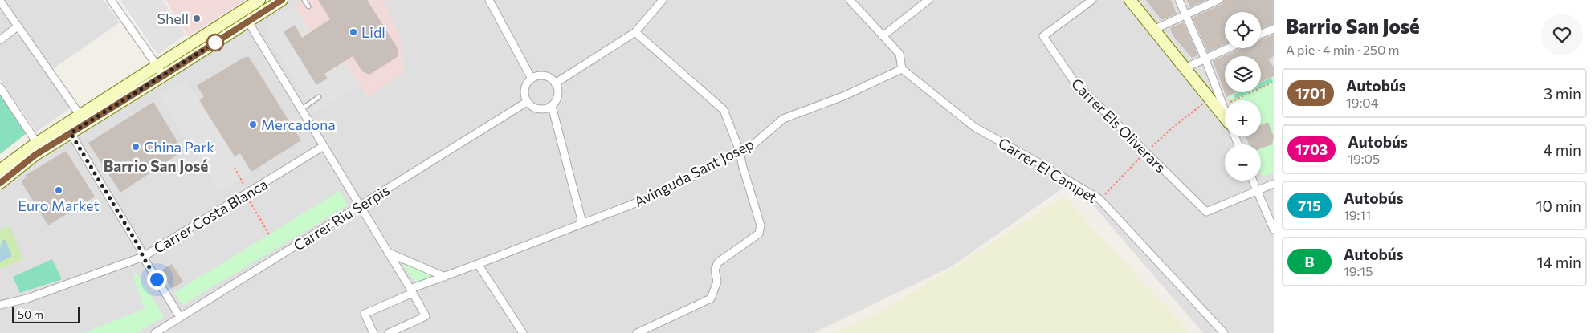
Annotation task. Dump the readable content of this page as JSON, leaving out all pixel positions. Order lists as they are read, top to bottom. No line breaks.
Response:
{"streets":{"street":["Carrer Els Oliverars","Carrer El Campet","Avinguda Sant Josep","Carrer Costa Blanca","Carrer Riu Serpis"]},"crossings":[["Carrer El Campet","Avinguda Sant Josep"]],"districts":["Barrio San José"],"places":["Shell","Lidl","Mercadona","China Park","Euro Market"],"lines":["bus line 1701"],"scale_bar":"50 m","page":{"heading":["Barrio San José","A pie · 4 min · 250 m"],"map_buttons":["+","−"],"list":[{"mark":"1701","name":"Autobús","note":"19:04","value":"3 min"},{"mark":"1703","name":"Autobús","note":"19:05","value":"4 min"},{"mark":"715","name":"Autobús","note":"19:11","value":"10 min"},{"mark":"B","name":"Autobús","note":"19:15","value":"14 min"}],"scale":"50 m"}}
